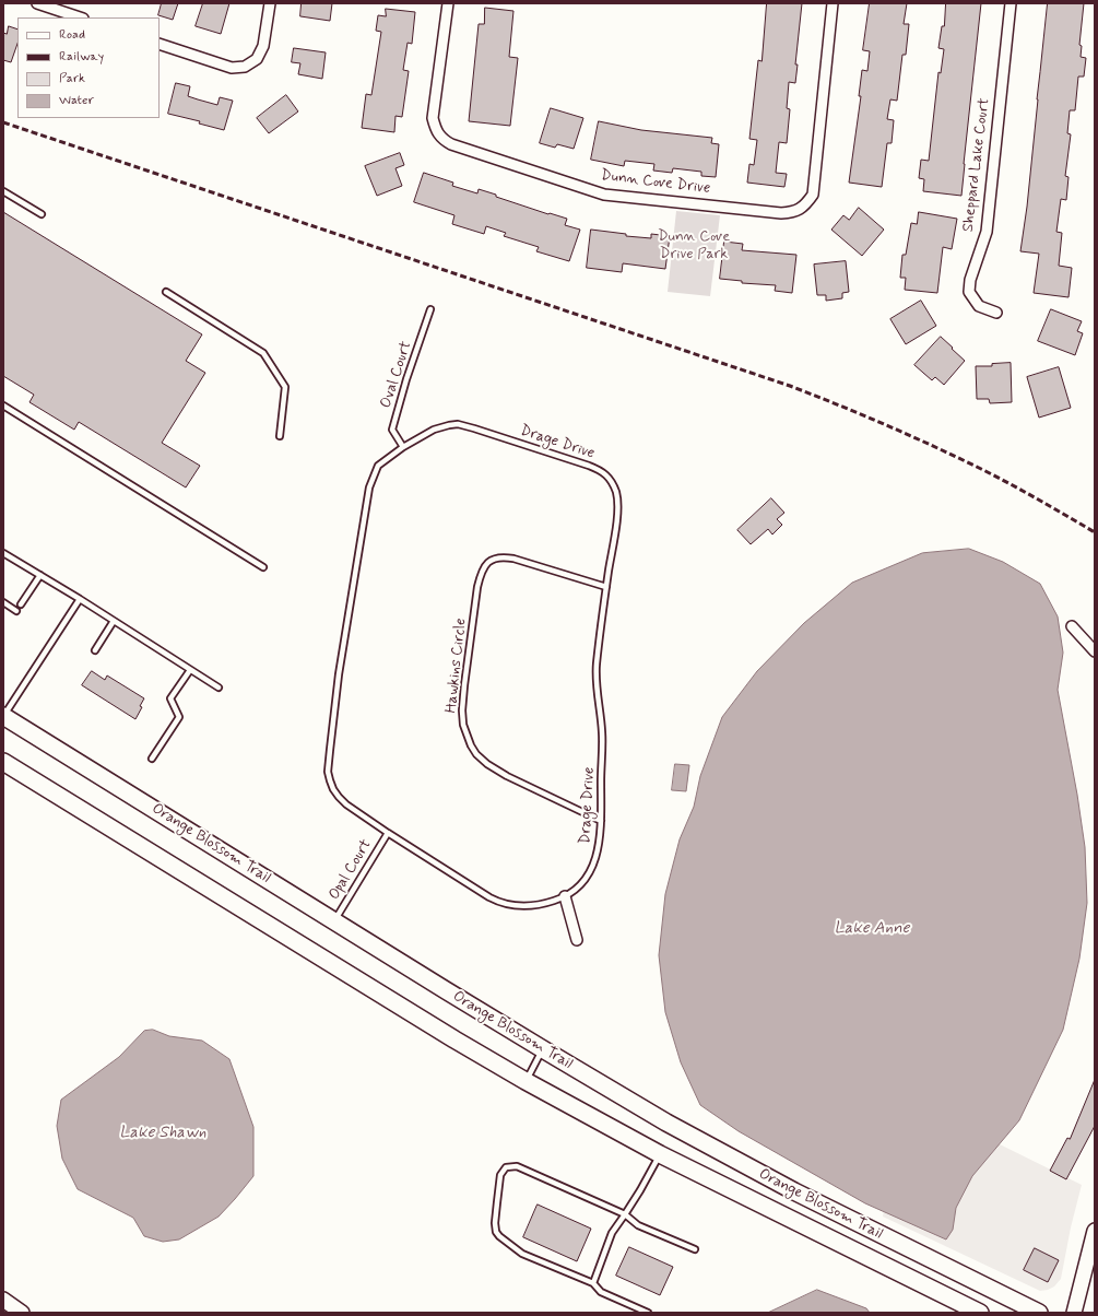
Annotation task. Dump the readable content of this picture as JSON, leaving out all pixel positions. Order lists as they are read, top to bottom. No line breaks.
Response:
{"streets":{"main road":["Orange Blossom Trail"],"street":["Sheppard Lake Court","Dunn Cove Drive"],"lane":["Oval Court","Drage Drive","Hawkins Circle","Opal Court"]},"crossings":[["Oval Court","Drage Drive"],["Drage Drive","Hawkins Circle"],["Drage Drive","Opal Court"],["Orange Blossom Trail","Opal Court"]],"water":["Lake Anne","Lake Shawn"],"parks":["Dunn Cove Drive Park"],"legend":["Road","Railway","Park","Water"]}
